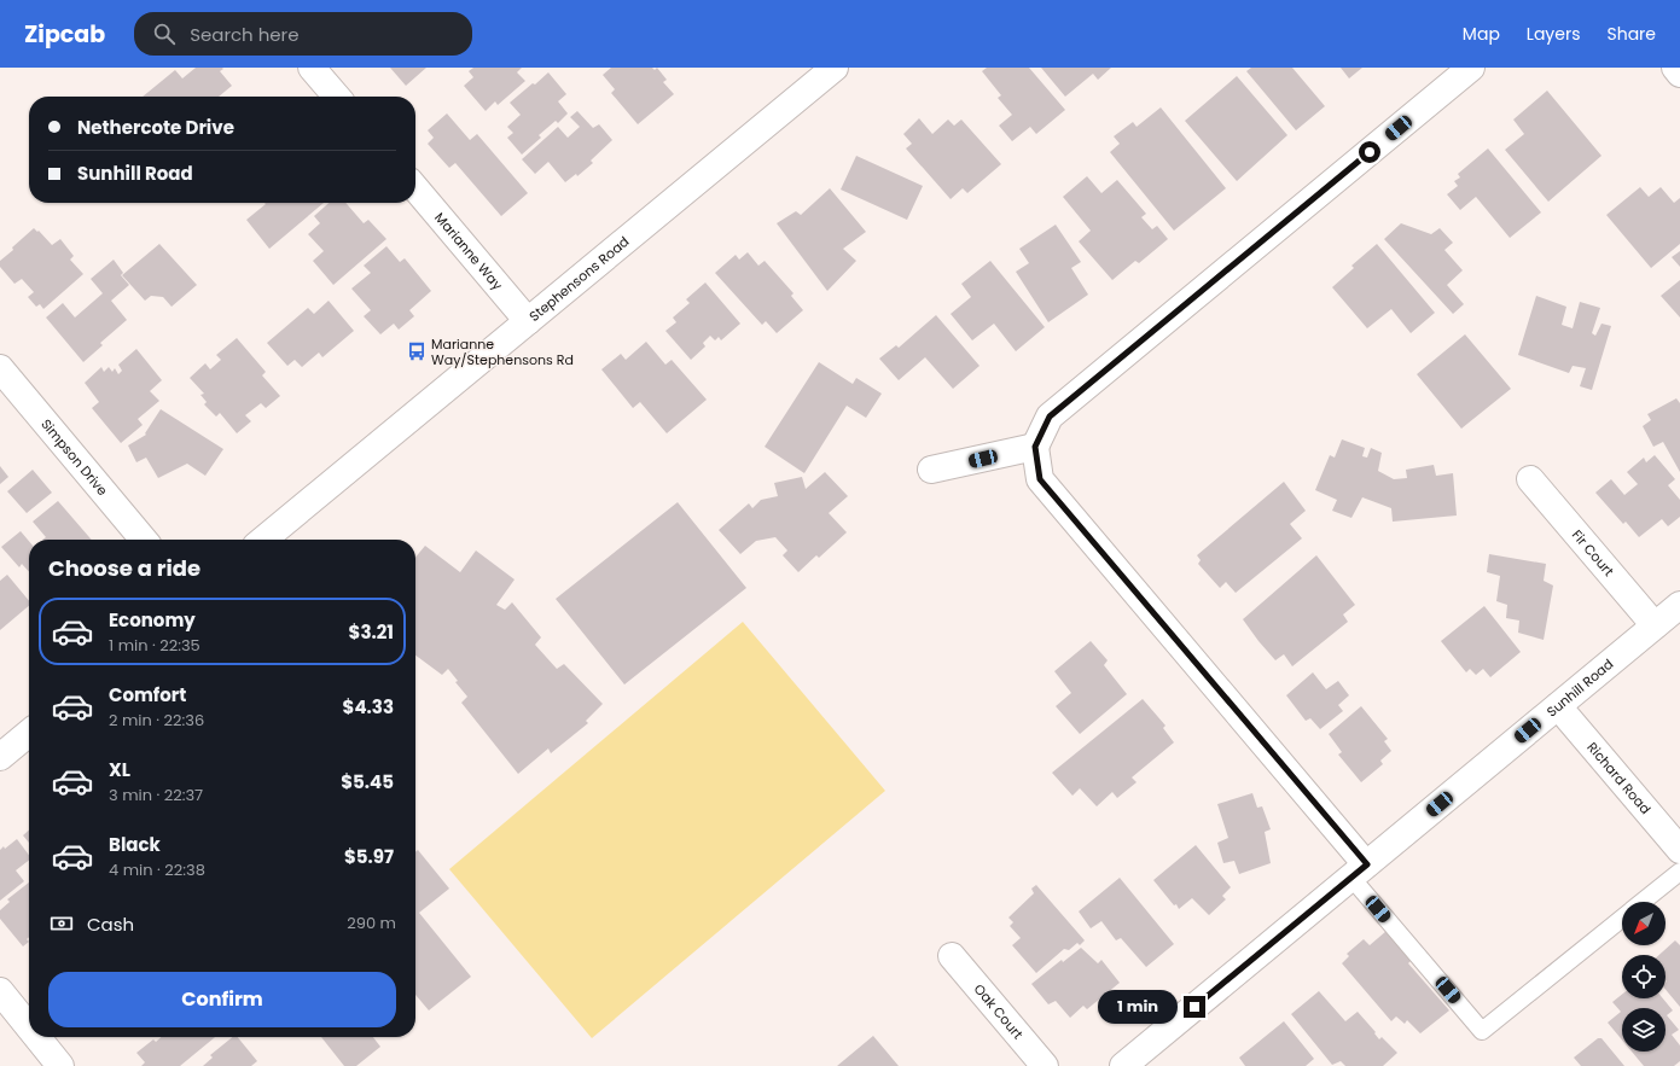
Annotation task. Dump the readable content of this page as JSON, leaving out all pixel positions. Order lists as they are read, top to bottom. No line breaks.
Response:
{"streets":{"street":["Marianne Way","Stephensons Road","Simpson Drive","Fir Court","Sunhill Road","Richard Road","Oak Court"]},"crossings":[["Marianne Way","Stephensons Road"],["Fir Court","Sunhill Road"],["Sunhill Road","Richard Road"]],"places":{"bus stop":["Marianne Way/Stephensons Rd"]},"north":"bottom left","page":{"header":"Zipcab","search":"Search here","nav":["Map","Layers","Share"],"banner":["Nethercote Drive","Sunhill Road"],"heading":"Choose a ride","list":[{"name":"Economy","note":"1 min · 22:35","value":"$3.21"},{"name":"Comfort","note":"2 min · 22:36","value":"$4.33"},{"name":"XL","note":"3 min · 22:37","value":"$5.45"},{"name":"Black","note":"4 min · 22:38","value":"$5.97"}],"pay":["Cash","290 m"],"buttons":"Confirm","bubble":"1 min"}}
